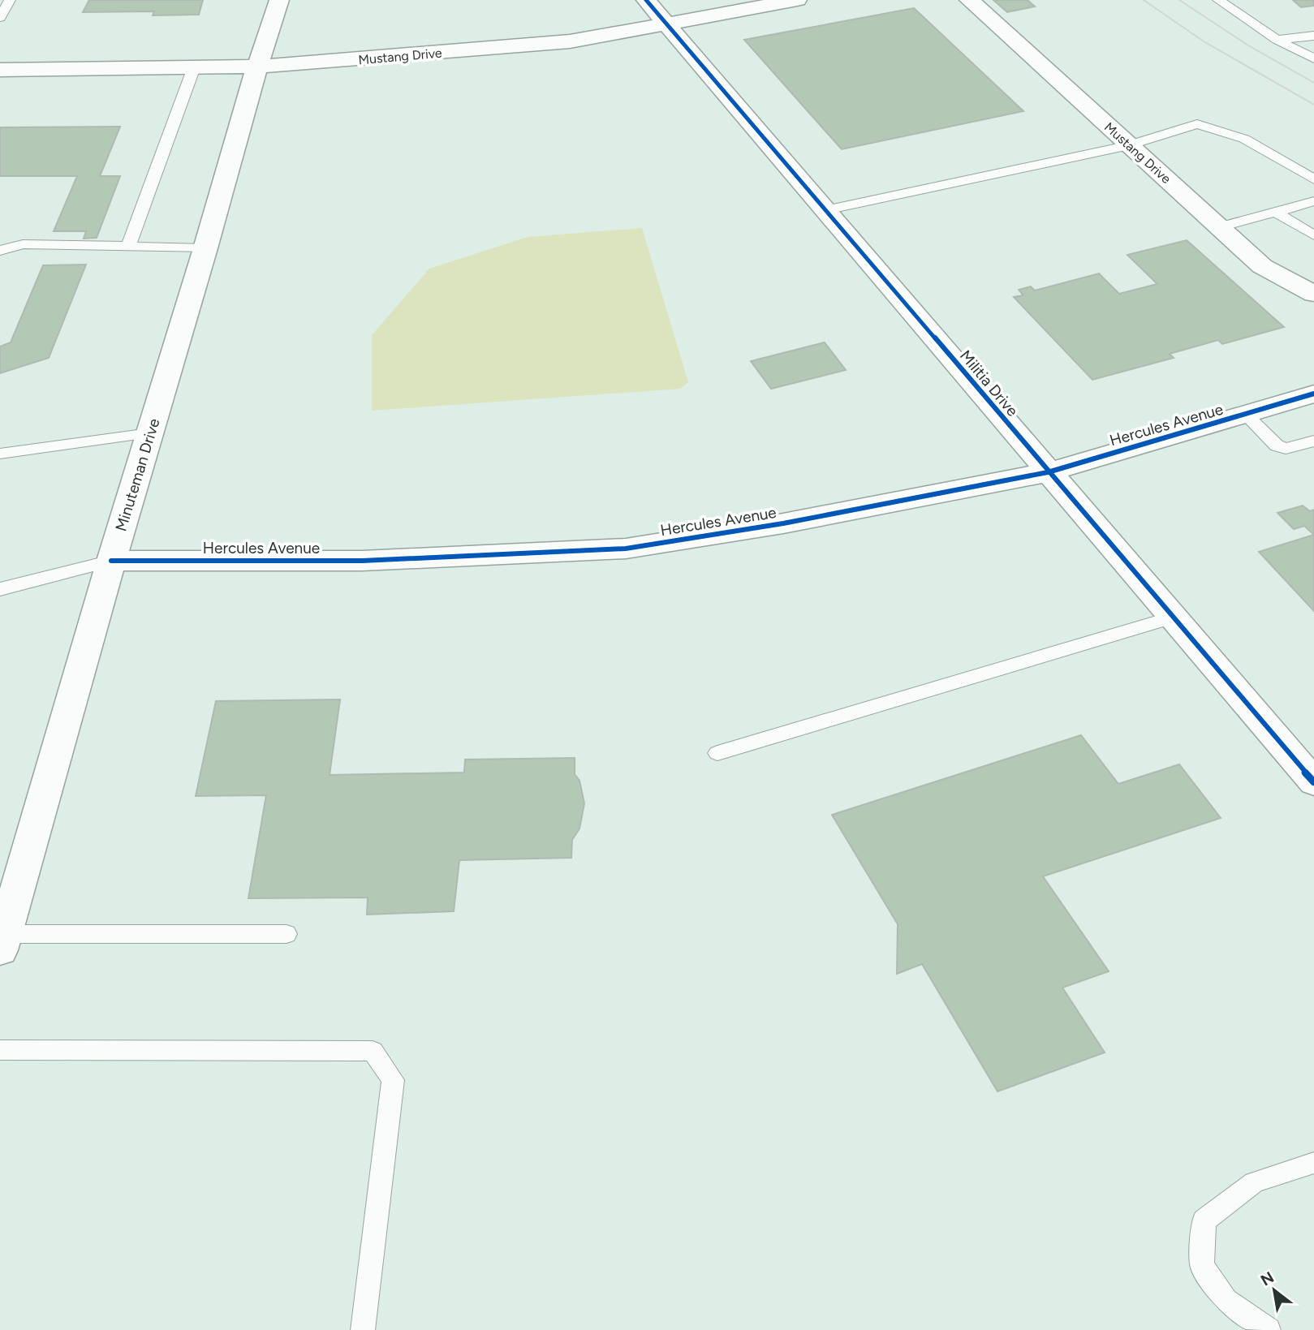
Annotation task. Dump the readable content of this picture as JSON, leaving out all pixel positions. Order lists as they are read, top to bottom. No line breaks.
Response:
{"streets":{"street":["Mustang Drive","Militia Drive","Hercules Avenue","Minuteman Drive"]},"crossings":[["Mustang Drive","Militia Drive"],["Mustang Drive","Minuteman Drive"],["Militia Drive","Hercules Avenue"],["Hercules Avenue","Minuteman Drive"]],"north":"top left"}
